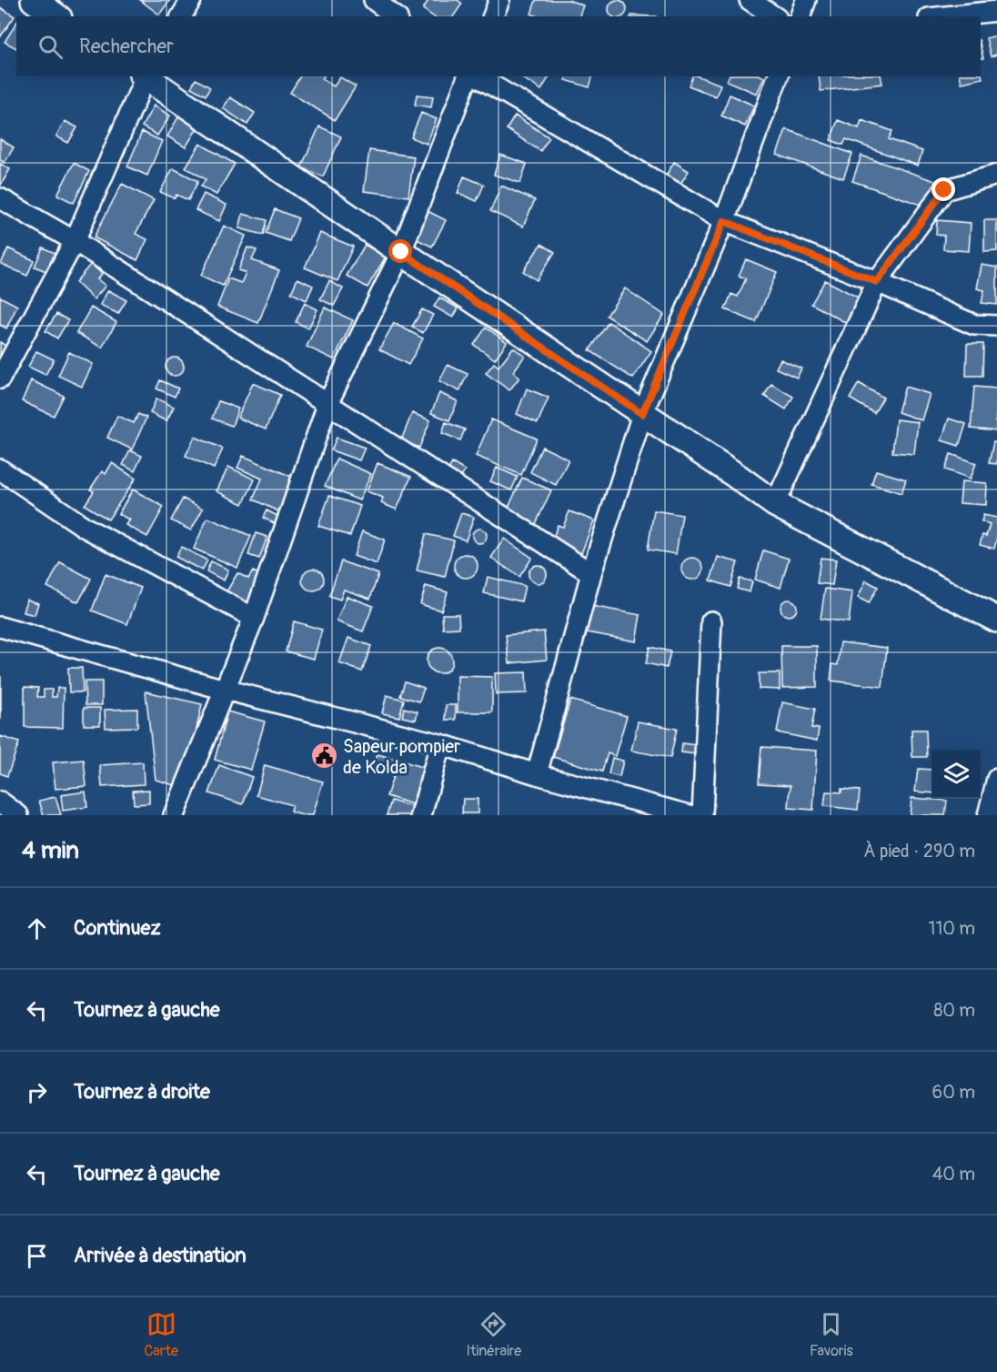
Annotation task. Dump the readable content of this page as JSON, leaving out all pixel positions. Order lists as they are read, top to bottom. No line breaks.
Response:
{"places":{"public building":["Sapeur pompier de Kolda"]},"page":{"search":"Rechercher","heading":["4 min","À pied · 290 m"],"list":[["Continuez","110 m"],["Tournez à gauche","80 m"],["Tournez à droite","60 m"],["Tournez à gauche","40 m"],"Arrivée à destination"],"nav":["Carte","Itinéraire","Favoris"]}}
